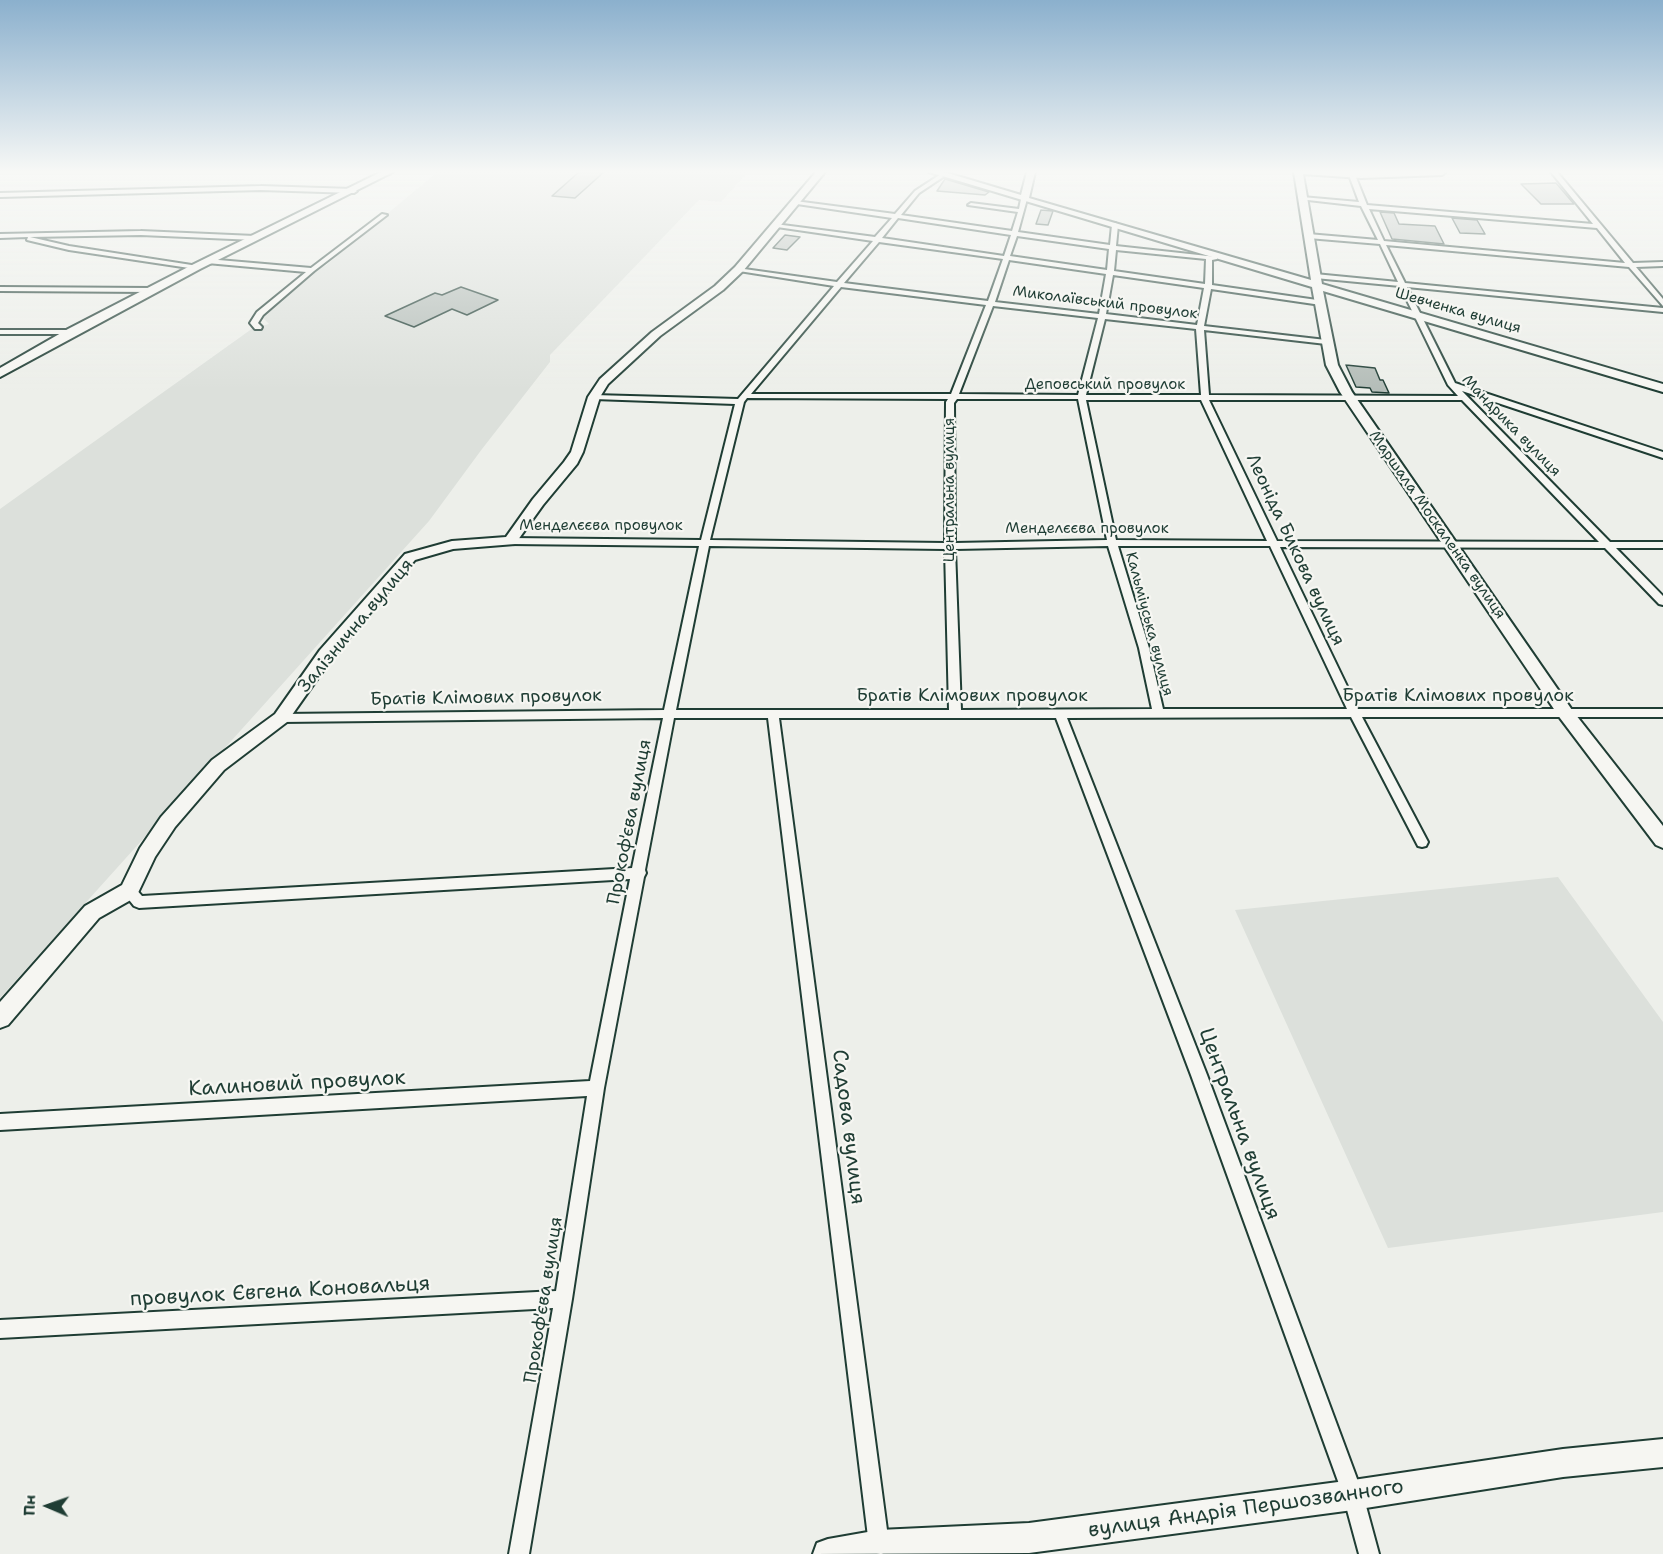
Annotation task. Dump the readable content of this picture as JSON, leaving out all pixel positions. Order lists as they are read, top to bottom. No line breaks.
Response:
{"streets":{"street":["Миколаївський провулок","Шевченка вулиця","Деповський провулок","Мандрика вулиця","Центральна вулиця","Маршала Москаленка вулиця","Менделєєва провулок","Леоніда Бикова вулиця","Кальміуська вулиця","Залізнична вулиця","Братів Клімових провулок","Прокоф'єва вулиця","Калиновий провулок","Садова вулиця","провулок Євгена Коновальця","вулиця Андрія Першозванного"]},"crossings":[["Миколаївський провулок","Центральна вулиця"],["Миколаївський провулок","Маршала Москаленка вулиця"],["Миколаївський провулок","Леоніда Бикова вулиця"],["Миколаївський провулок","Кальміуська вулиця"],["Миколаївський провулок","Прокоф'єва вулиця"],["Шевченка вулиця","Мандрика вулиця"],["Шевченка вулиця","Маршала Москаленка вулиця"],["Деповський провулок","Мандрика вулиця"],["Деповський провулок","Центральна вулиця"],["Деповський провулок","Маршала Москаленка вулиця"],["Деповський провулок","Леоніда Бикова вулиця"],["Деповський провулок","Кальміуська вулиця"],["Деповський провулок","Прокоф'єва вулиця"],["Мандрика вулиця","Менделєєва провулок"],["Центральна вулиця","Менделєєва провулок"],["Центральна вулиця","Братів Клімових провулок"],["Центральна вулиця","вулиця Андрія Першозванного"],["Маршала Москаленка вулиця","Менделєєва провулок"],["Маршала Москаленка вулиця","Братів Клімових провулок"],["Менделєєва провулок","Леоніда Бикова вулиця"],["Менделєєва провулок","Кальміуська вулиця"],["Менделєєва провулок","Залізнична вулиця"],["Менделєєва провулок","Прокоф'єва вулиця"],["Леоніда Бикова вулиця","Братів Клімових провулок"],["Кальміуська вулиця","Братів Клімових провулок"],["Залізнична вулиця","Братів Клімових провулок"],["Братів Клімових провулок","Прокоф'єва вулиця"],["Братів Клімових провулок","Садова вулиця"],["Прокоф'єва вулиця","Калиновий провулок"],["Прокоф'єва вулиця","провулок Євгена Коновальця"],["Садова вулиця","вулиця Андрія Першозванного"]],"north":"left"}
